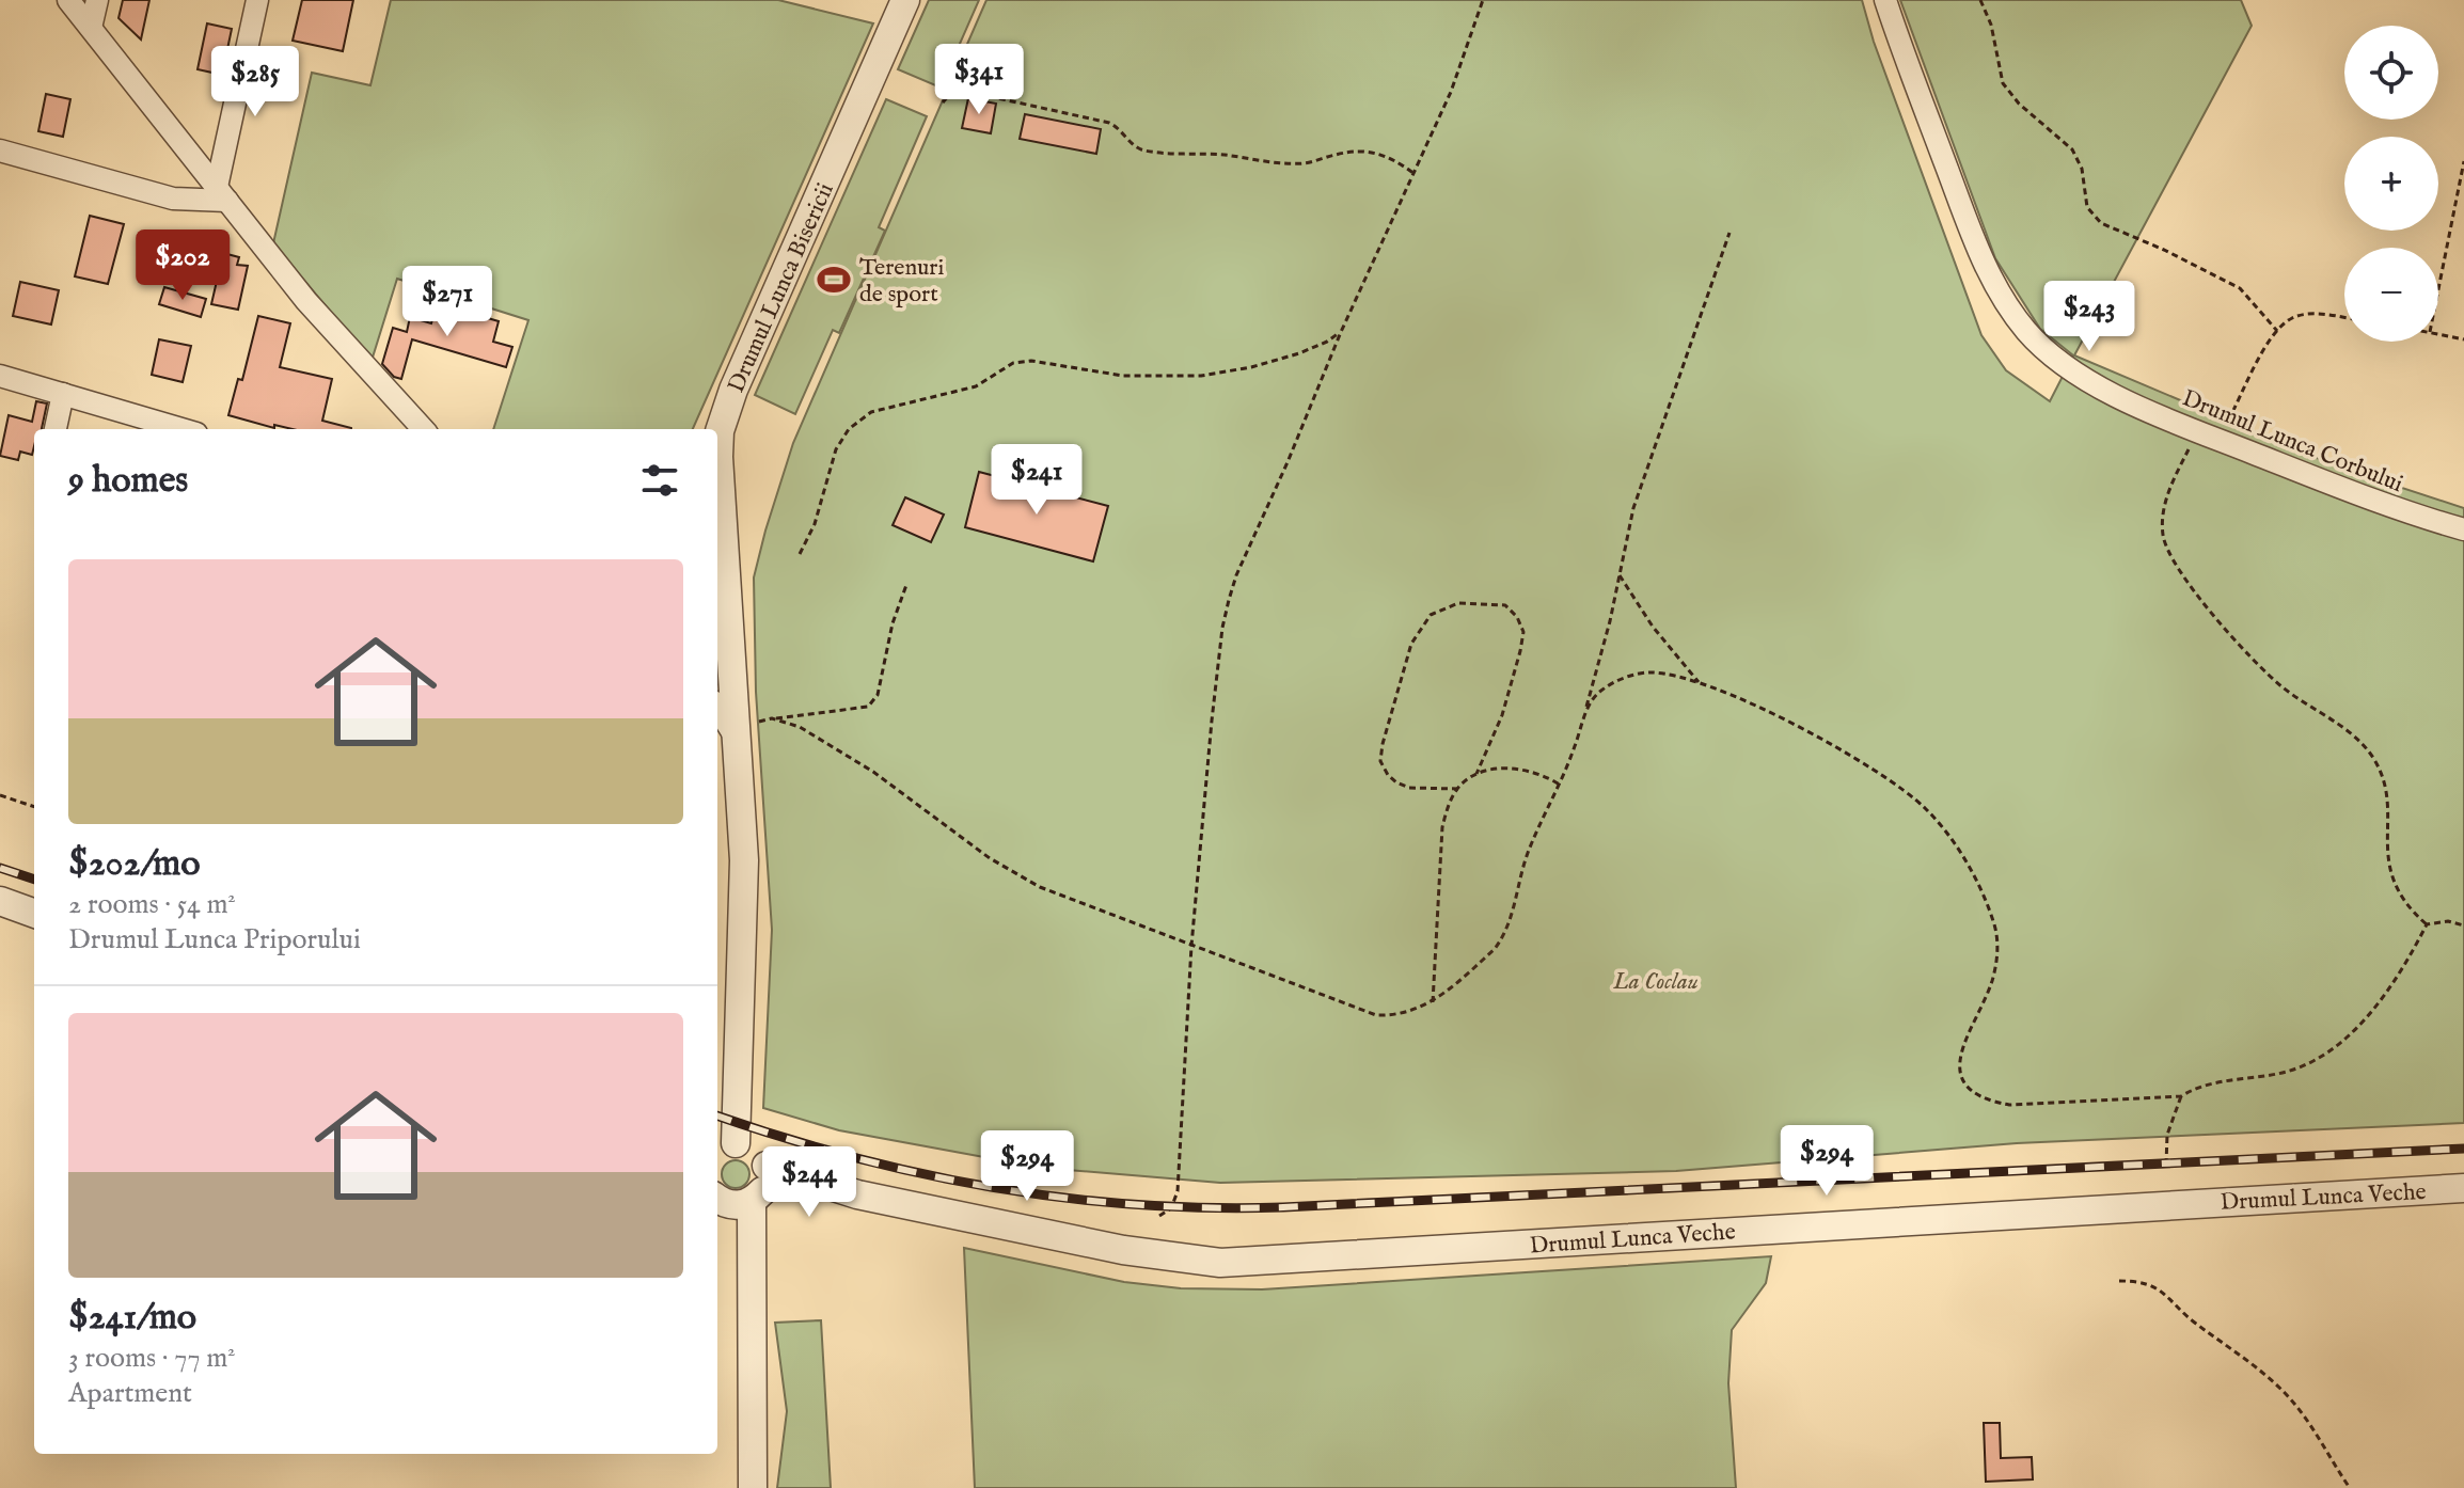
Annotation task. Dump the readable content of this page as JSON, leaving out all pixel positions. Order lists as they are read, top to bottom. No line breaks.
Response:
{"streets":{"street":["Drumul Lunca Bisericii","Drumul Lunca Corbului","Drumul Lunca Veche"]},"crossings":[["Drumul Lunca Bisericii","Drumul Lunca Veche"]],"parks":["La Coclau"],"places":{"sports":["Terenuri de sport"]},"page":{"map_buttons":["+","−"],"price":["$341","$285","$202","$271","$243","$241","$294","$294","$244"],"heading":"9 homes","list":[{"name":"$202/mo","note":"2 rooms · 54 m² · Drumul Lunca Priporului"},{"name":"$241/mo","note":"3 rooms · 77 m² · Apartment"}]}}
